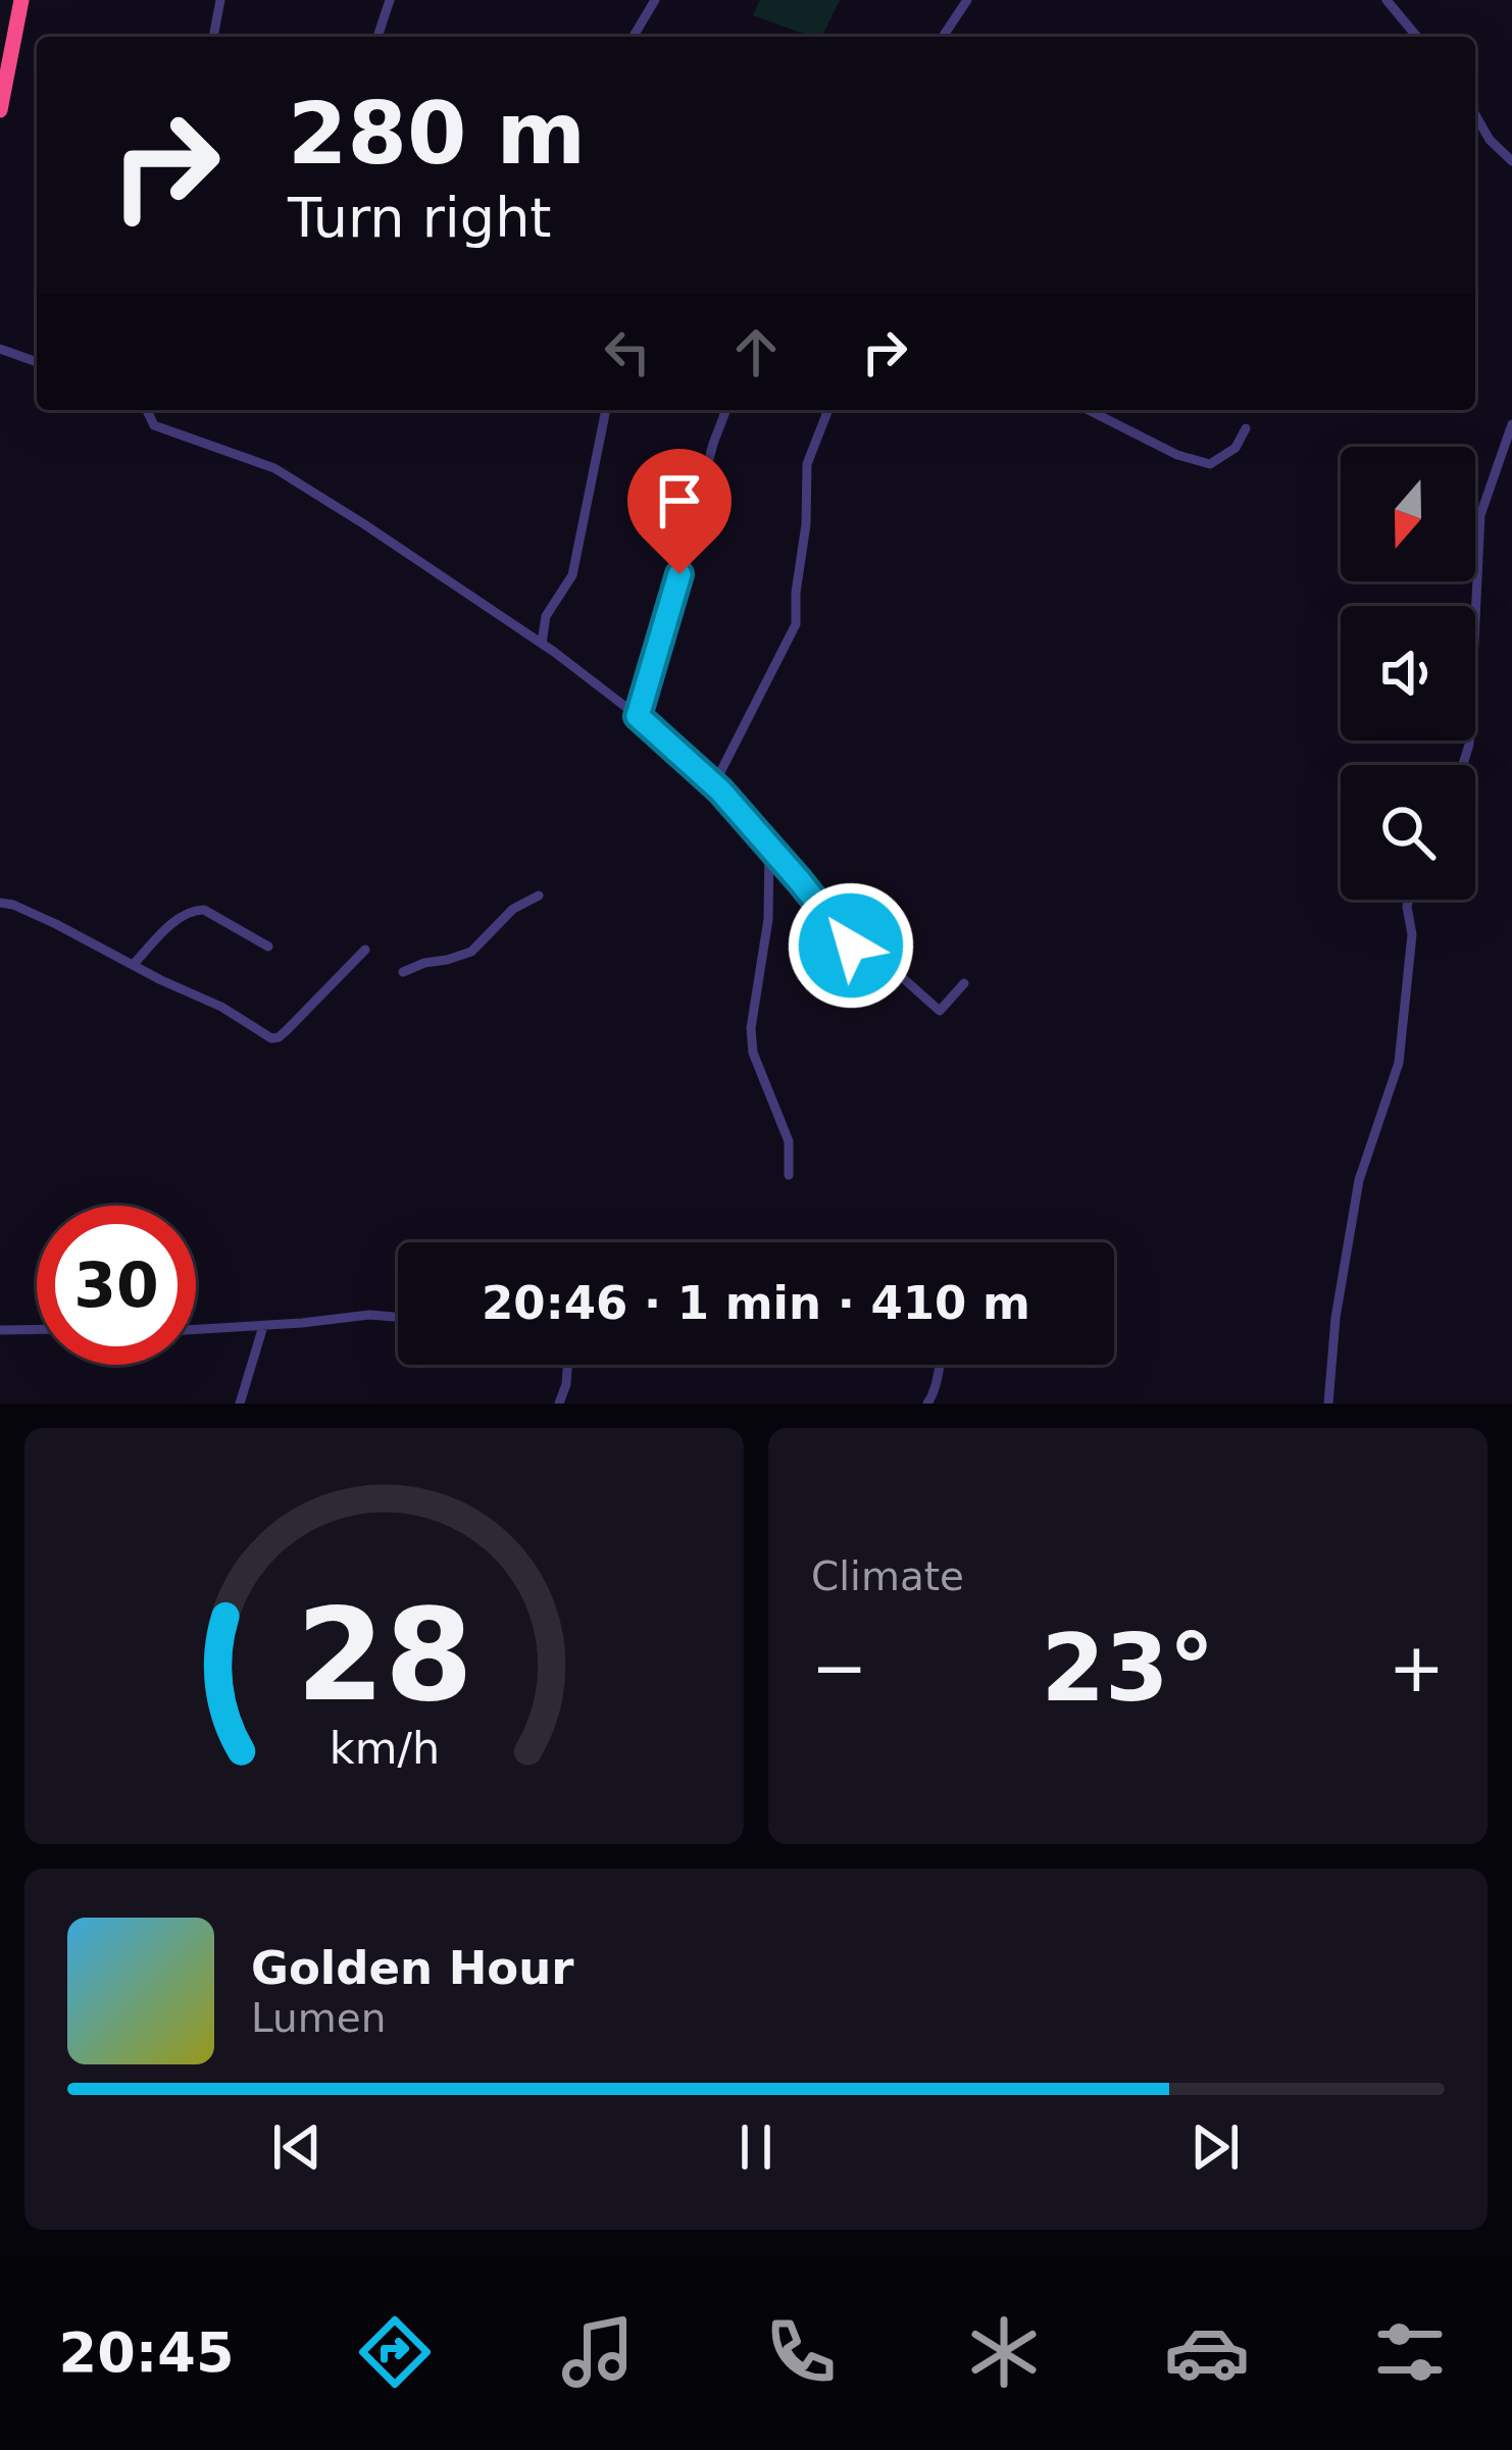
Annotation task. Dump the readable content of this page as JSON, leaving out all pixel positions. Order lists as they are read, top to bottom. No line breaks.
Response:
{"north":"bottom","page":{"turn":["280 m","Turn right"],"limit":"30","trip":"20:46 · 1 min · 410 m","tile":"Climate","heat":["−","23°","+"],"song":["Golden Hour","Lumen"],"tabs":"20:45","gauge":["28","km/h"]}}
